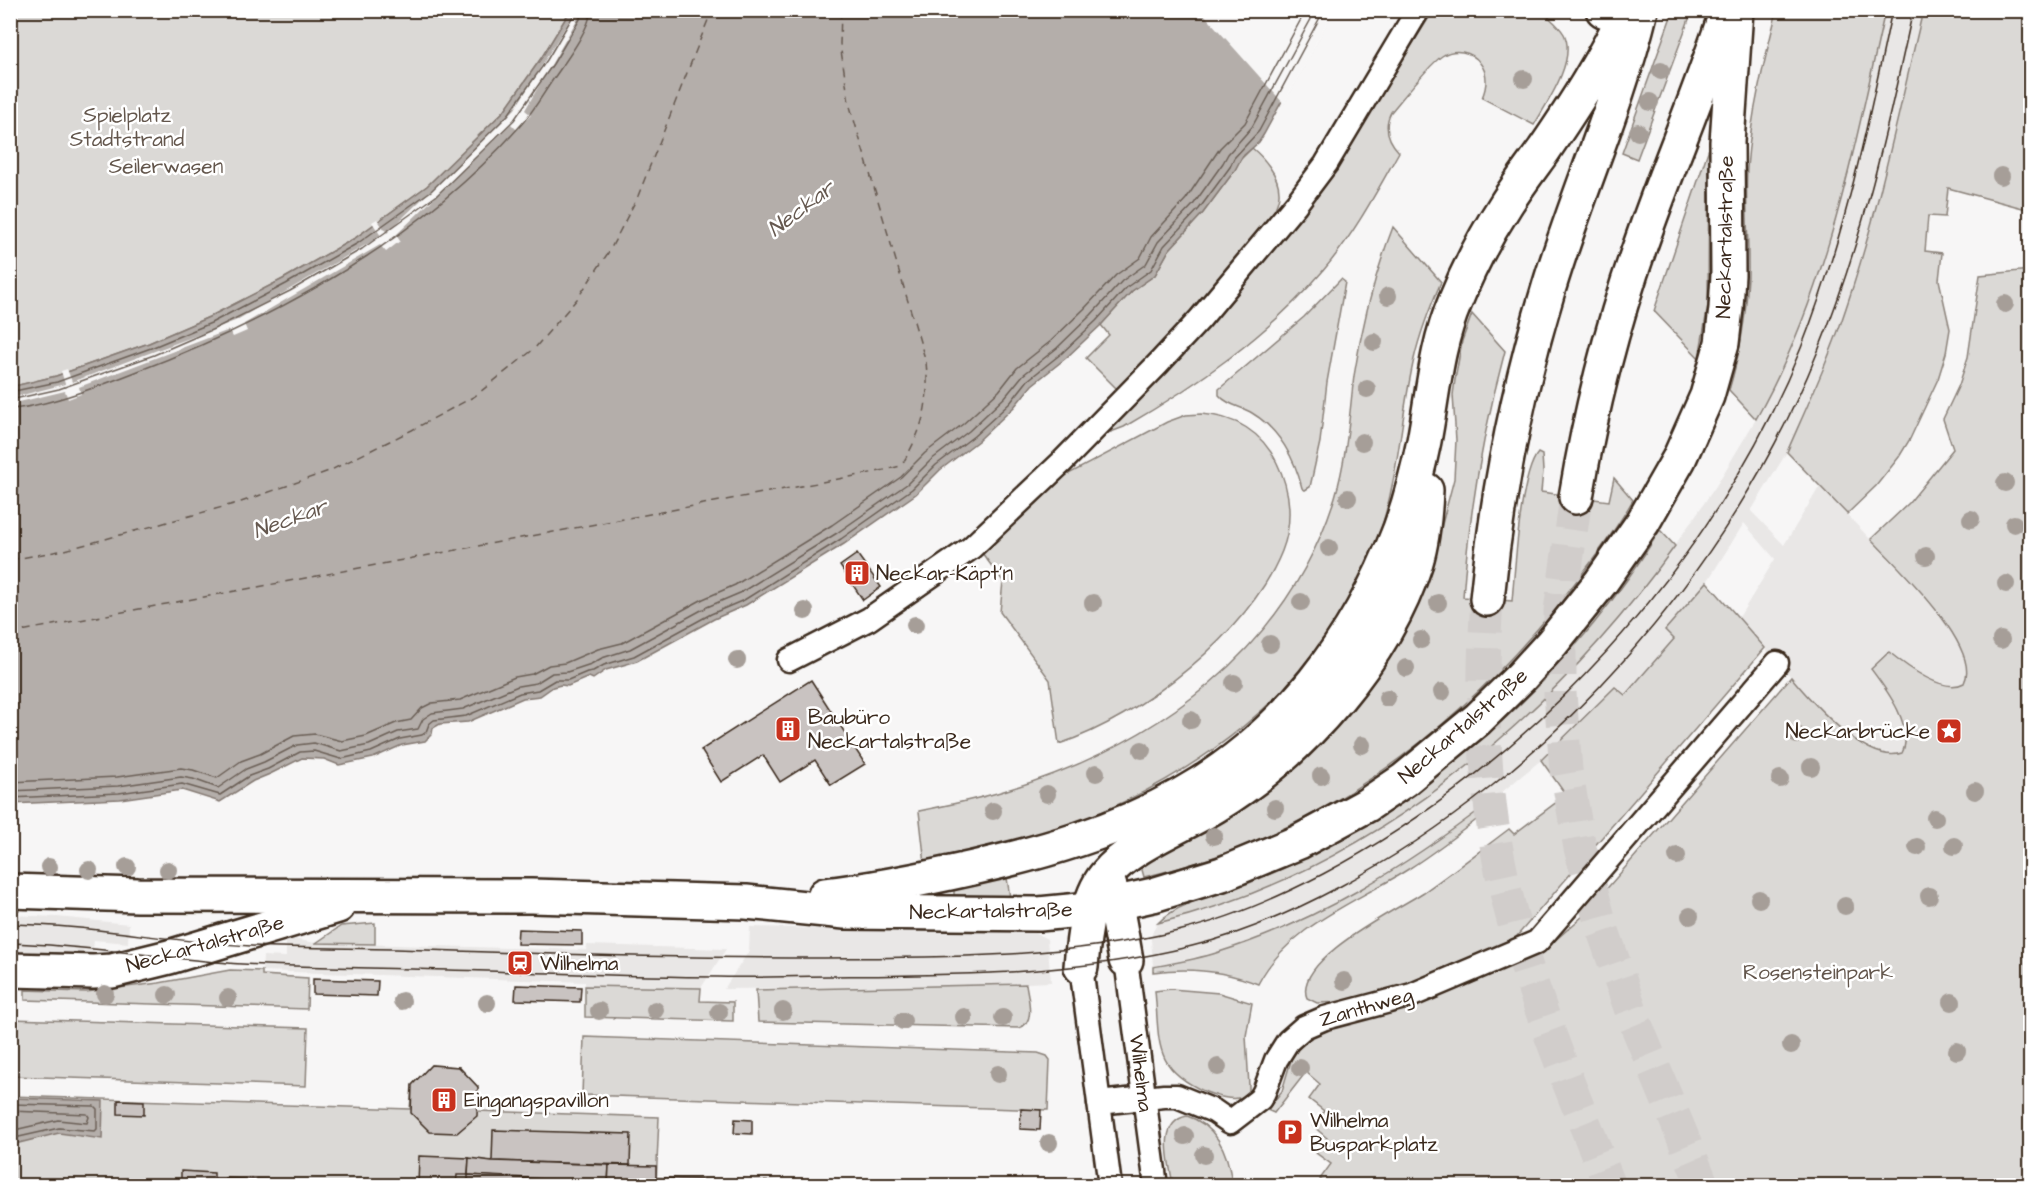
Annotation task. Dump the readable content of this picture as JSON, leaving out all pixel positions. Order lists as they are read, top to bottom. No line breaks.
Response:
{"streets":{"main road":["Neckartalstraße"],"lane":["Zanthweg","Wilhelma"]},"crossings":[["Zanthweg","Wilhelma"]],"water":["Neckar"],"parks":["Spielplatz Stadtstrand","Seilerwasen","Rosensteinpark"],"places":{"building":["Neckar-Käpt'n","Baubüro Neckartalstraße","Eingangspavillon"],"place":["Neckarbrücke"],"station":["Wilhelma"],"parking":["Wilhelma Busparkplatz"]}}
